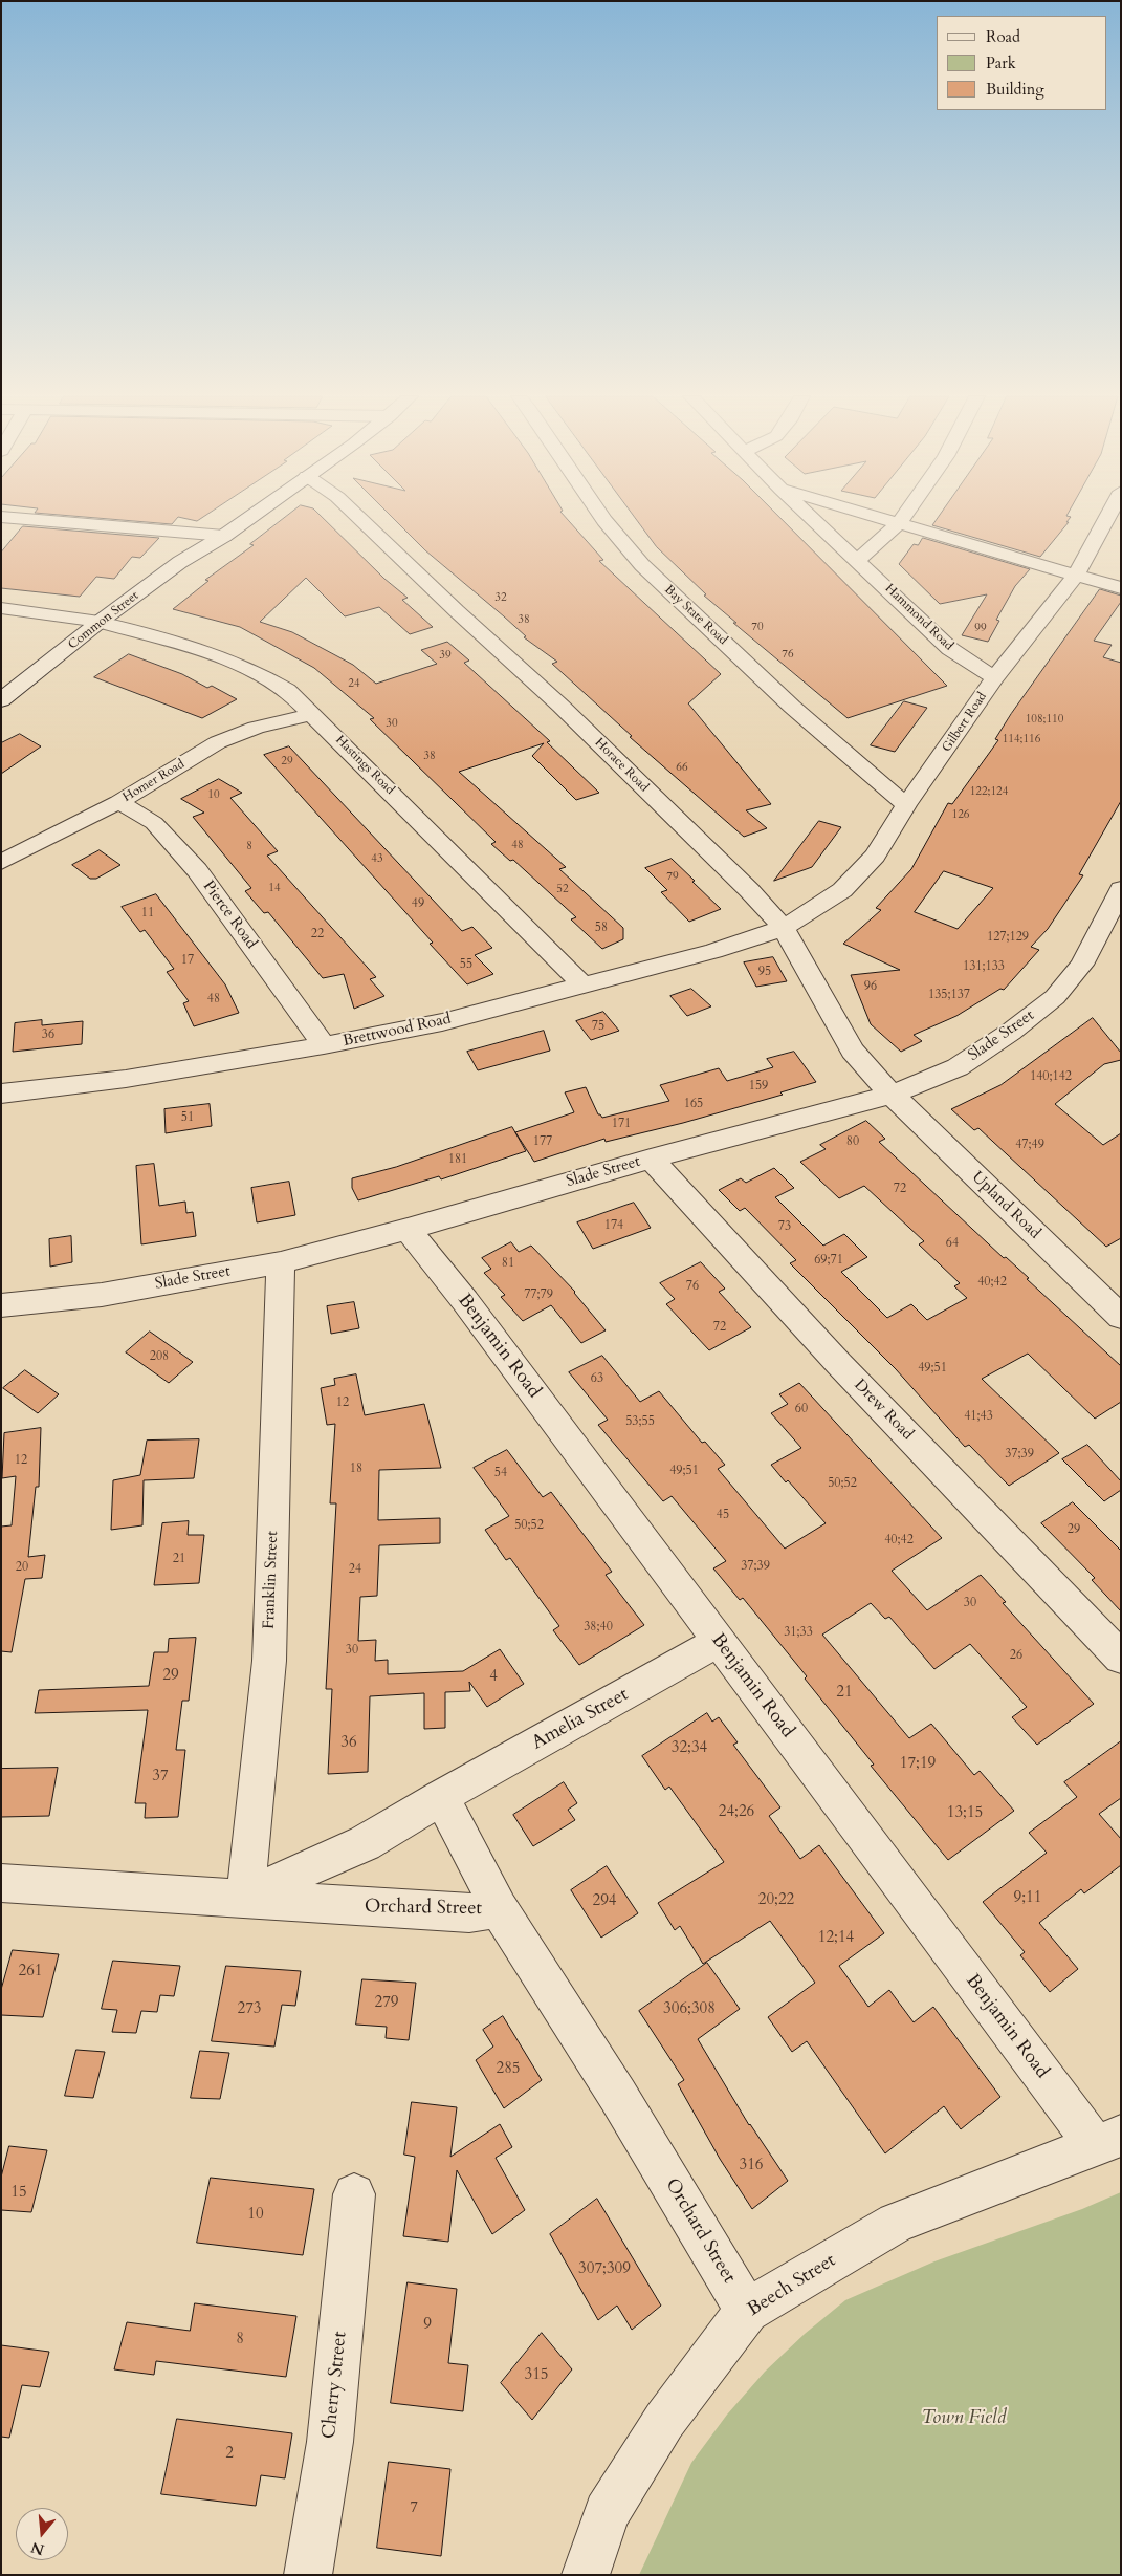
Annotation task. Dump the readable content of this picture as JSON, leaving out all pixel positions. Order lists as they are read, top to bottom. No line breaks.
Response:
{"streets":{"street":["Bay State Road","Hammond Road","Common Street","Gilbert Road","Hastings Road","Horace Road","Homer Road","Pierce Road","Brettwood Road","Slade Street","Upland Road","Benjamin Road","Drew Road","Franklin Street","Amelia Street","Orchard Street","Beech Street","Cherry Street"]},"crossings":[["Bay State Road","Gilbert Road"],["Hammond Road","Gilbert Road"],["Common Street","Hastings Road"],["Gilbert Road","Horace Road"],["Gilbert Road","Brettwood Road"],["Hastings Road","Homer Road"],["Hastings Road","Brettwood Road"],["Horace Road","Brettwood Road"],["Horace Road","Slade Street"],["Horace Road","Upland Road"],["Homer Road","Pierce Road"],["Pierce Road","Brettwood Road"],["Slade Street","Upland Road"],["Slade Street","Benjamin Road"],["Slade Street","Drew Road"],["Slade Street","Franklin Street"],["Benjamin Road","Amelia Street"],["Benjamin Road","Beech Street"],["Franklin Street","Amelia Street"],["Franklin Street","Orchard Street"],["Amelia Street","Orchard Street"],["Orchard Street","Beech Street"]],"parks":["Town Field"],"house_numbers":["32","38","70","99","76","39","24","108;110","30","114;116","38","29","66","122;124","10","126","48","8","43","79","14","52","49","11","58","22","127;129","17","55","131;133","95","96","135;137","48","75","36","140;142","159","165","51","171","177","80","47;49","181","72","174","73","64","69;71","81","40;42","76","77;79","72","208","49;51","63","12","60","41;43","53;55","37;39","12","18","49;51","54","50;52","45","50;52","29","40;42","21","37;39","20","24","30","38;40","31;33","30","26","29","4","21","36","32;34","17;19","37","24;26","13;15","9;11","20;22","294","12;14","261","279","273","306;308","285","316","15","10","307;309","9","8","315","2","7"],"legend":["Road","Park","Building"],"north":"bottom"}
